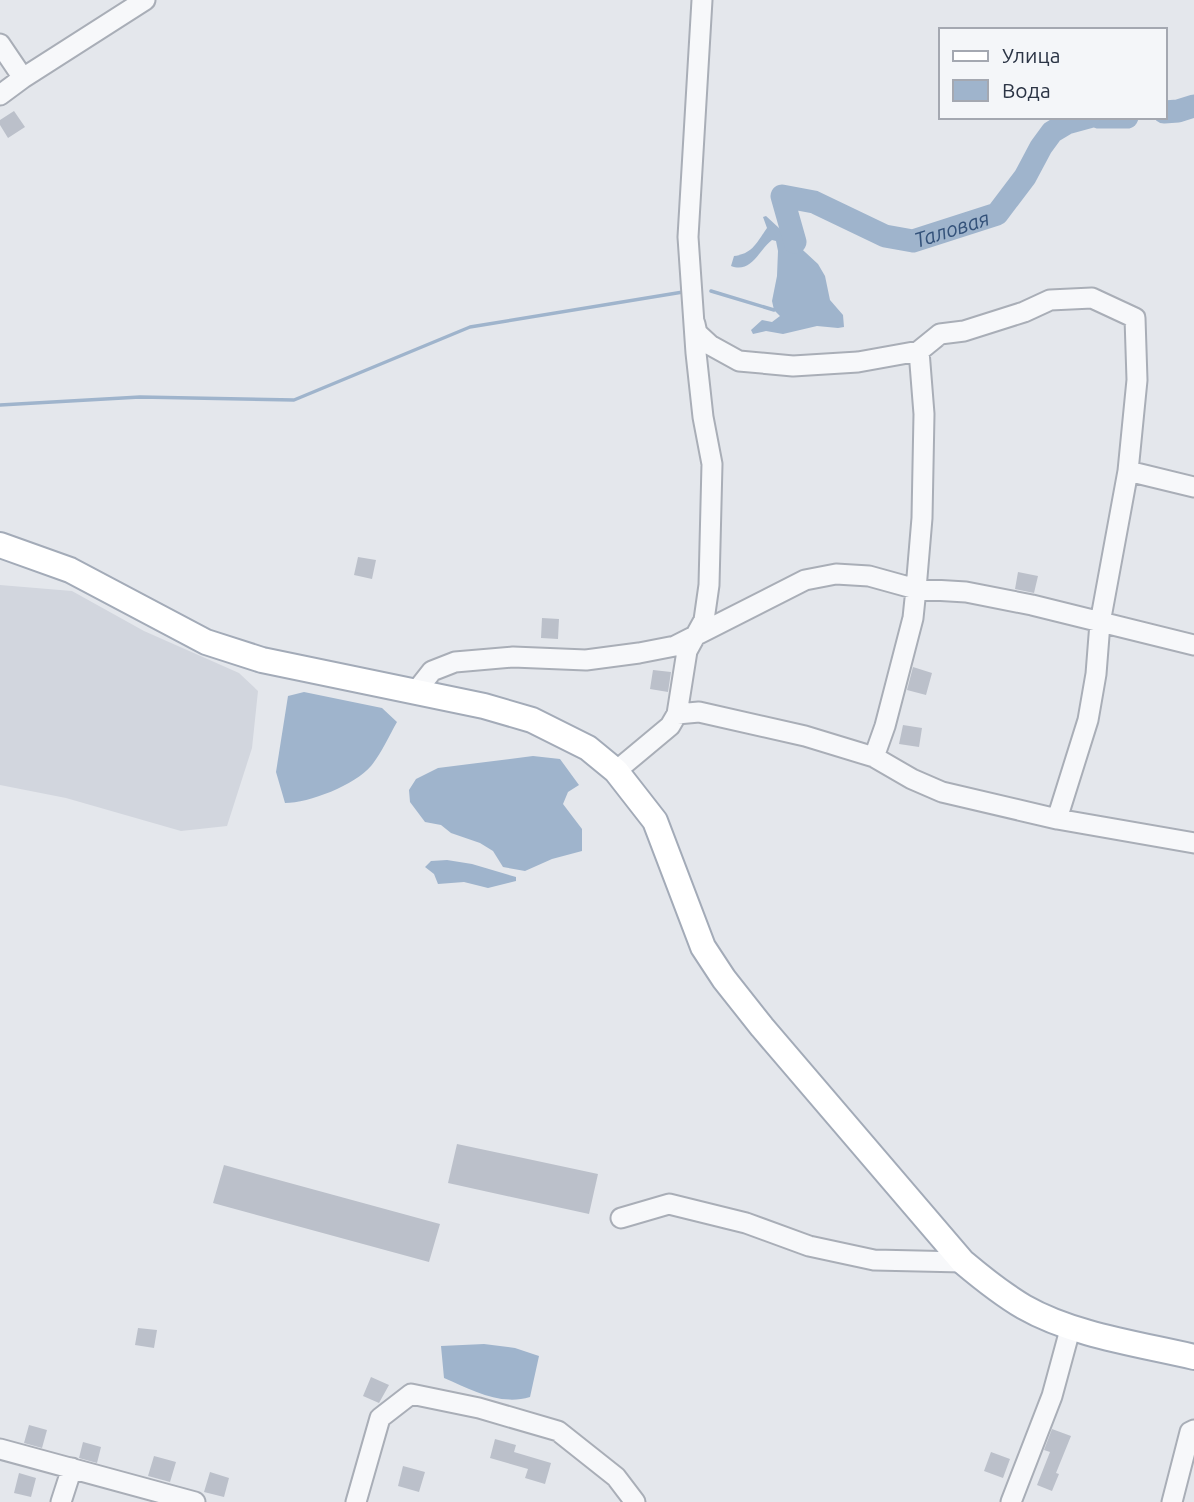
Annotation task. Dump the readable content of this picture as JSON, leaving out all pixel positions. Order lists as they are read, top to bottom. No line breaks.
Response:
{"water":["Таловая"],"legend":["Улица","Вода"]}
